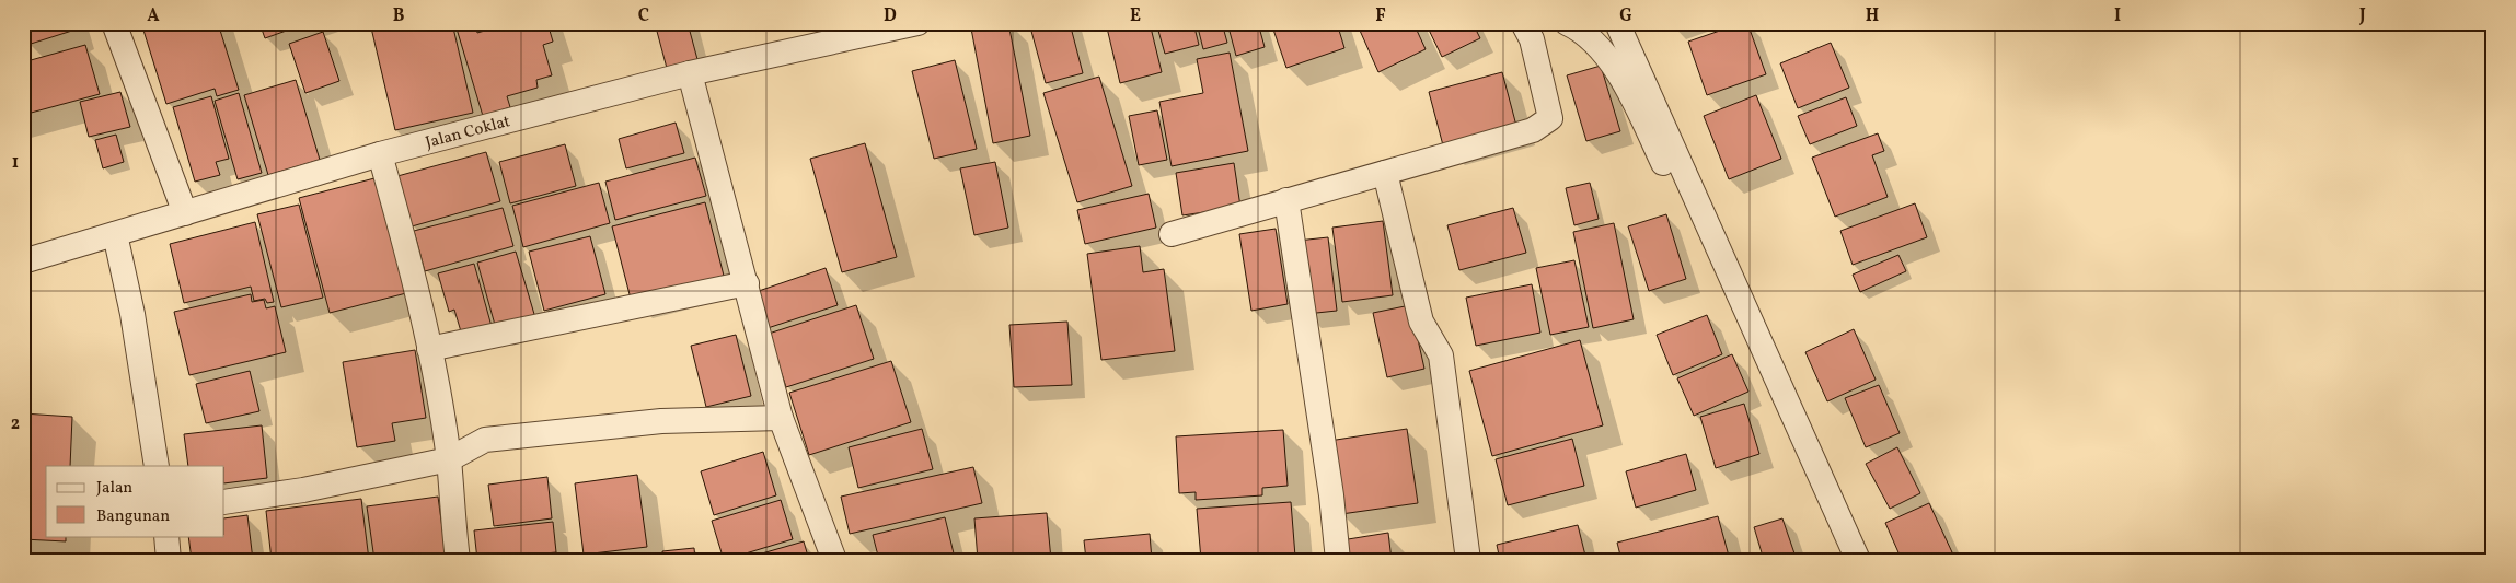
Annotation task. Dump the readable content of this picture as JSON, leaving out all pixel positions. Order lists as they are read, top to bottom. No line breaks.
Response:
{"streets":{"street":["Jalan Coklat"]},"legend":["Jalan","Bangunan"],"grid":{"columns":["A","B","C","D","E","F","G","H","I","J"],"rows":["1","2"]}}
